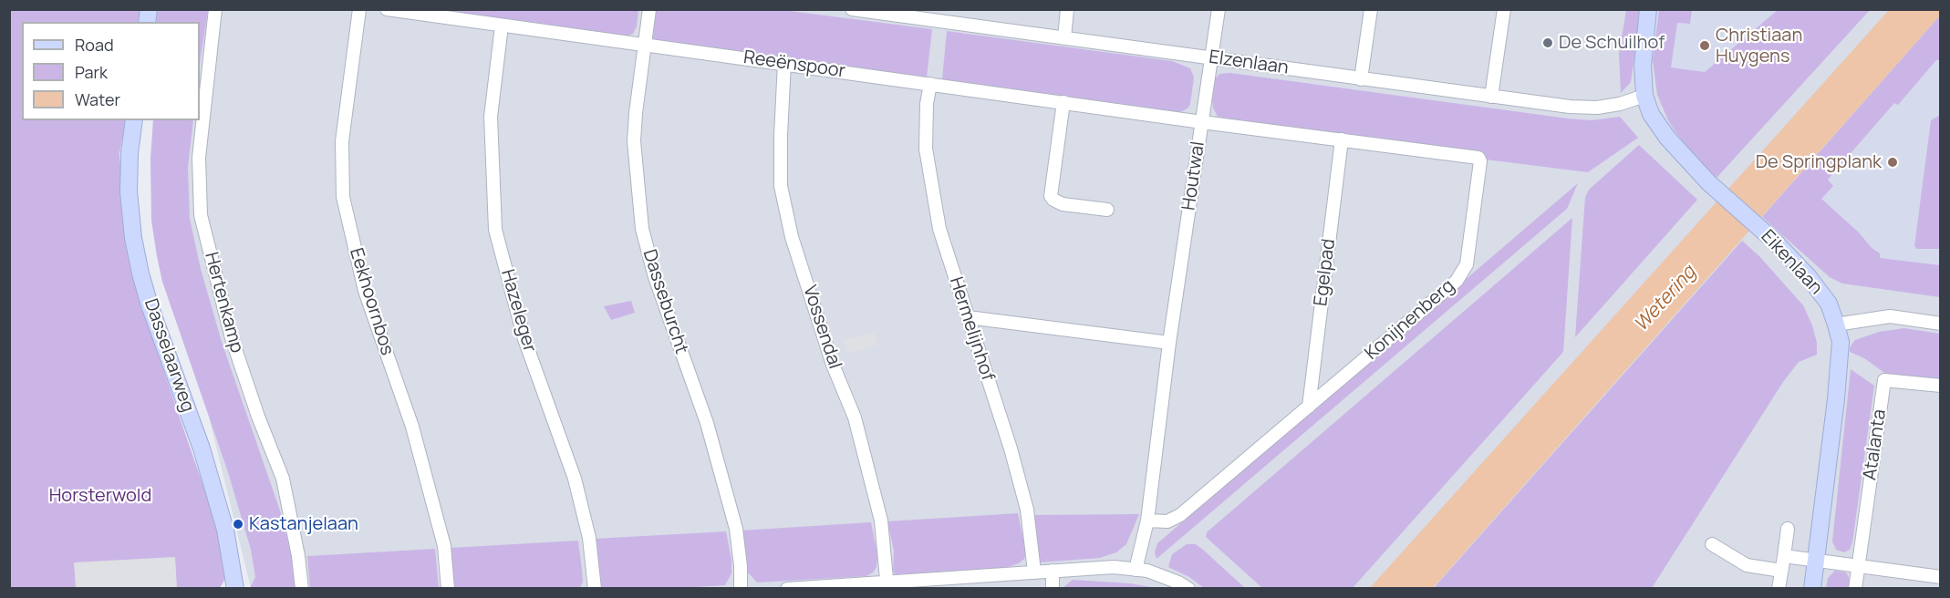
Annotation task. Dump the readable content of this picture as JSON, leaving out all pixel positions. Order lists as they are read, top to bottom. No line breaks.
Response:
{"streets":{"street":["Elzenlaan","Reeënspoor","Houtwal","Eikenlaan","Egelpad","Eekhoornbos","Dasseburcht","Hertenkamp","Hazeleger","Konijnenberg","Vossendal","Hermelijnhof","Dasselaarweg","Atalanta"]},"crossings":[["Elzenlaan","Houtwal"],["Elzenlaan","Eikenlaan"],["Reeënspoor","Houtwal"],["Reeënspoor","Dasseburcht"],["Reeënspoor","Hazeleger"],["Reeënspoor","Konijnenberg"],["Reeënspoor","Vossendal"],["Reeënspoor","Hermelijnhof"],["Houtwal","Konijnenberg"],["Egelpad","Konijnenberg"]],"water":["Wetering"],"parks":["Horsterwold"],"places":["De Schuilhof","Christiaan Huygens","De Springplank","Kastanjelaan"],"legend":["Road","Park","Water"]}
